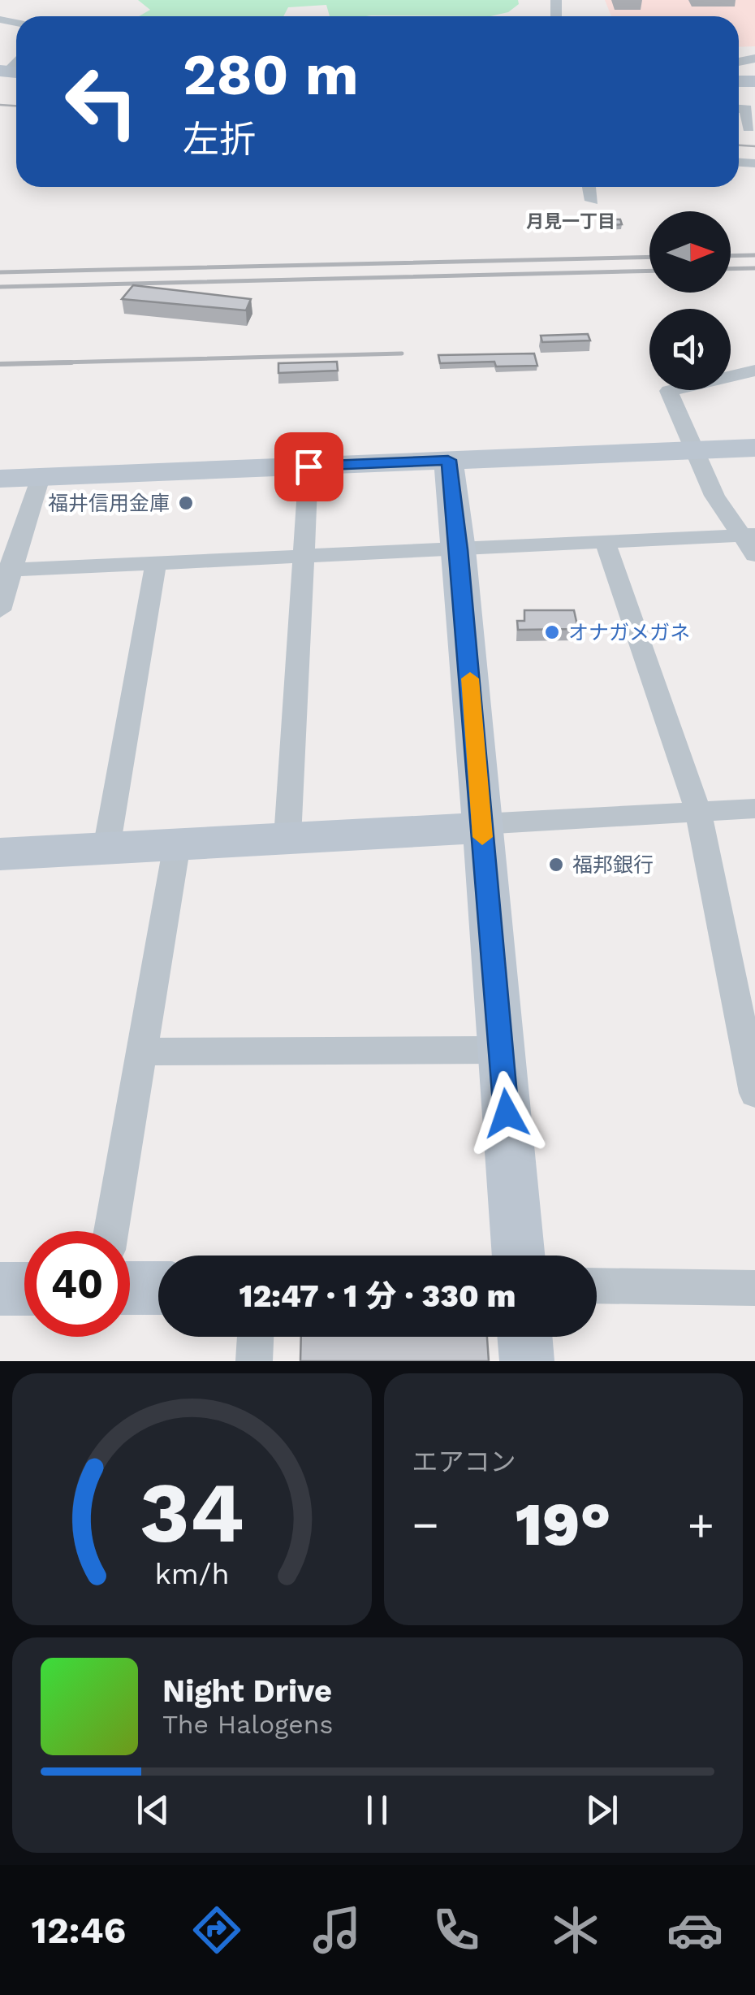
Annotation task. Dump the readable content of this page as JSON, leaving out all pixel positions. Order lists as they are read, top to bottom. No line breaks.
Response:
{"districts":["月見一丁目"],"places":["福井信用金庫","オナガメガネ","福邦銀行"],"north":"right","page":{"turn":["280 m","左折"],"limit":"40","trip":"12:47 · 1 分 · 330 m","tile":"エアコン","heat":["−","19°","+"],"song":["Night Drive","The Halogens"],"tabs":"12:46","gauge":["34","km/h"]}}
